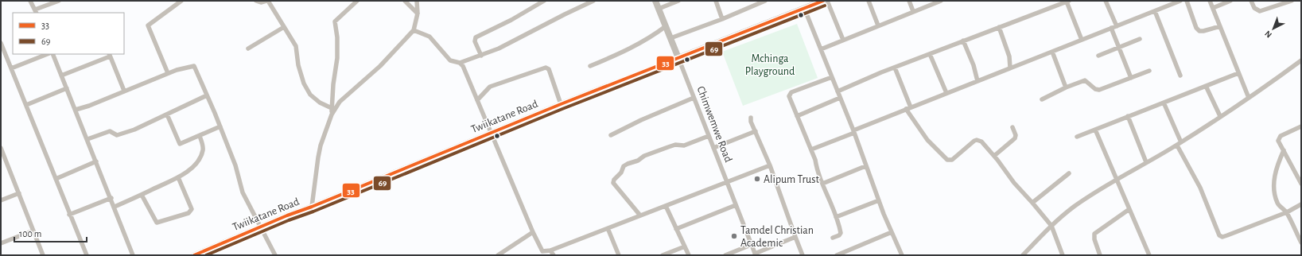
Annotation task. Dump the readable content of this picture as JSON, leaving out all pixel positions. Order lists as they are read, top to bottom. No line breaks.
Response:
{"streets":{"main road":["Twiikatane Road","Chimwemwe Road"]},"crossings":[["Twiikatane Road","Chimwemwe Road"]],"parks":["Mchinga Playground"],"places":["Alipum Trust","Tamdel Christian Academic"],"lines":["transit line 33","transit line 69"],"legend":["33","69"],"scale_bar":"100 m","north":"bottom left"}
